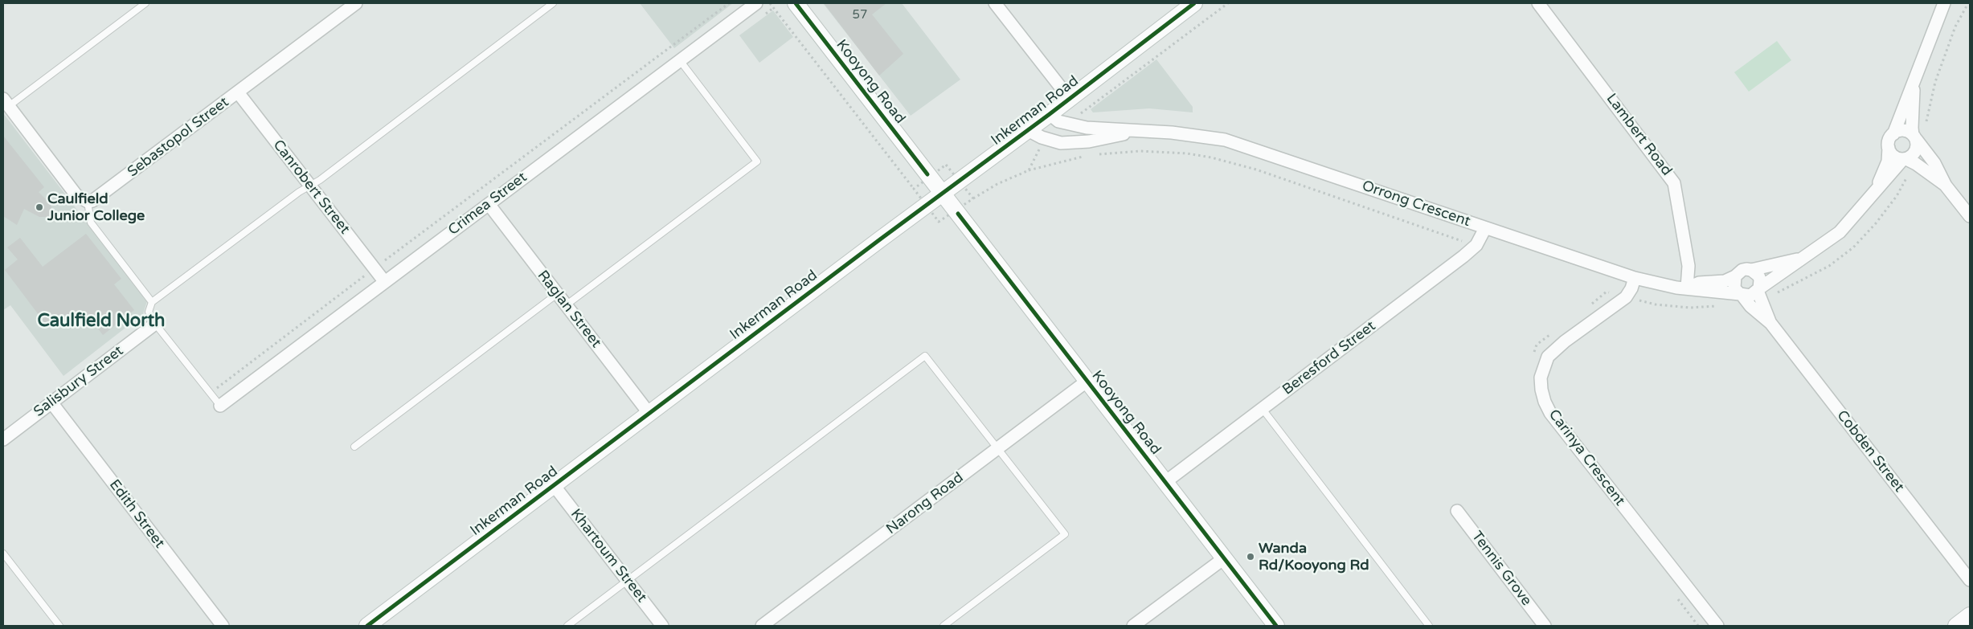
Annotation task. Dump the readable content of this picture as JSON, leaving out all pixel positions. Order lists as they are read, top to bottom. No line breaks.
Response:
{"streets":{"street":["Kooyong Road","Inkerman Road","Lambert Road","Sebastopol Street","Canrobert Street","Crimea Street","Orrong Crescent","Raglan Street","Beresford Street","Salisbury Street","Cobden Street","Carinya Crescent","Narong Road","Edith Street","Khartoum Street","Tennis Grove"]},"crossings":[["Kooyong Road","Inkerman Road"],["Kooyong Road","Beresford Street"],["Kooyong Road","Narong Road"],["Inkerman Road","Orrong Crescent"],["Inkerman Road","Raglan Street"],["Inkerman Road","Khartoum Street"],["Lambert Road","Orrong Crescent"],["Sebastopol Street","Canrobert Street"],["Canrobert Street","Crimea Street"],["Crimea Street","Raglan Street"],["Orrong Crescent","Beresford Street"],["Orrong Crescent","Cobden Street"],["Orrong Crescent","Carinya Crescent"],["Salisbury Street","Edith Street"]],"districts":["Caulfield North"],"places":["Caulfield Junior College","Wanda Rd/Kooyong Rd"],"house_numbers":["57"]}
